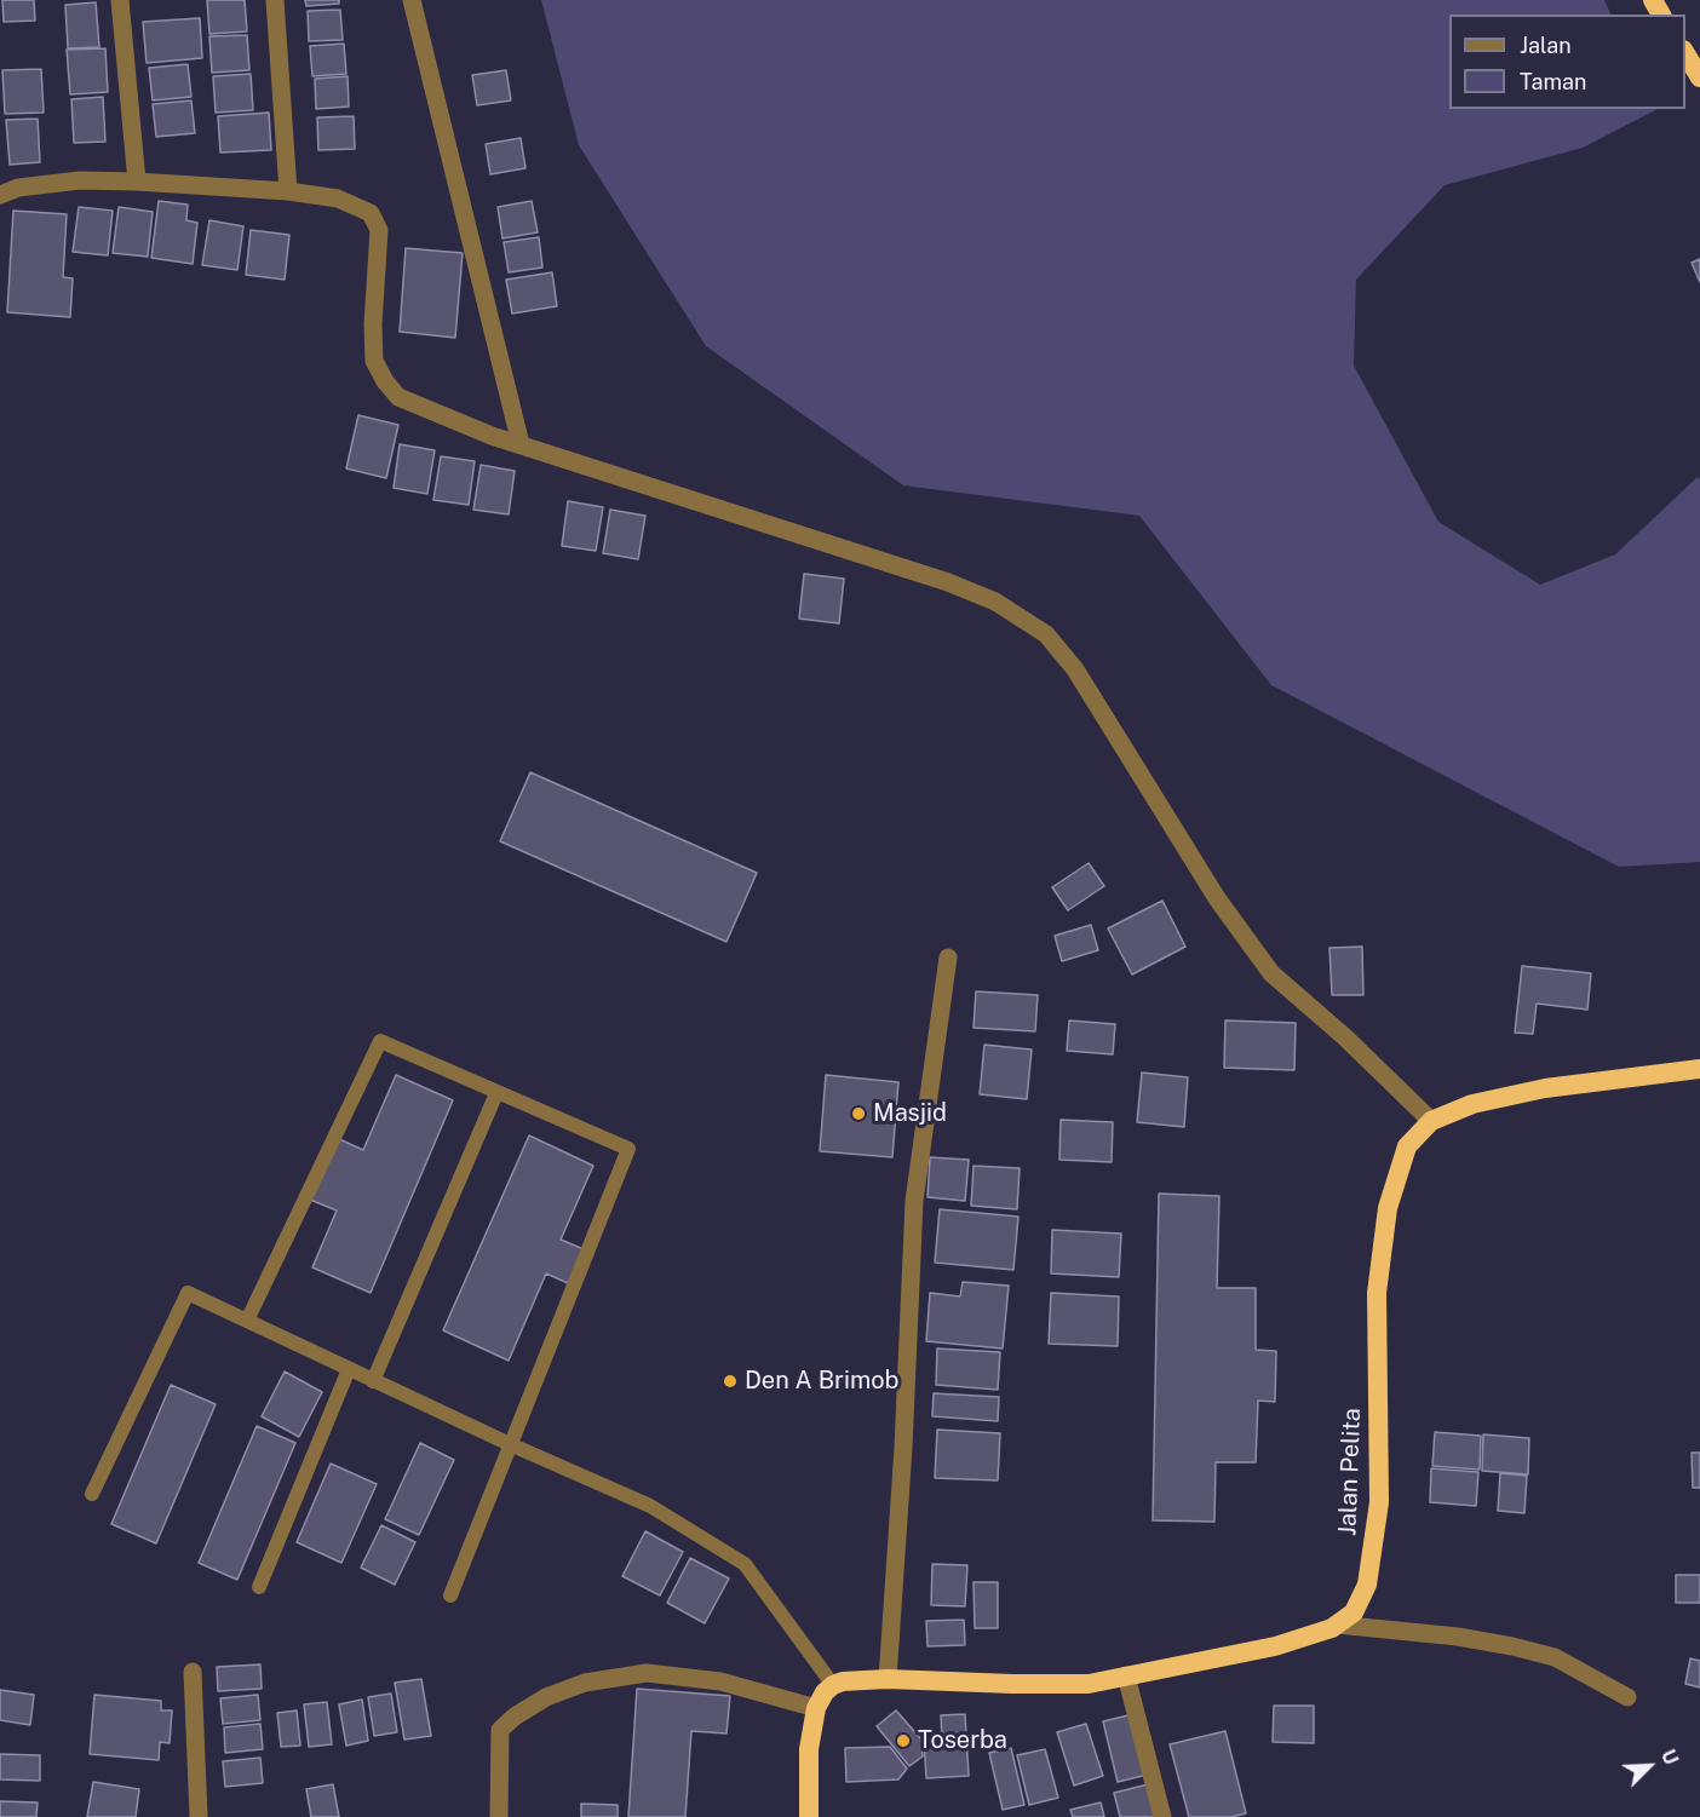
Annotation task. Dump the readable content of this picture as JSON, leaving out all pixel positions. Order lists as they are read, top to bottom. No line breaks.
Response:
{"streets":{"highway":["Jalan Pelita"]},"places":["Masjid","Den A Brimob","Toserba"],"legend":["Jalan","Taman"],"north":"top right"}
